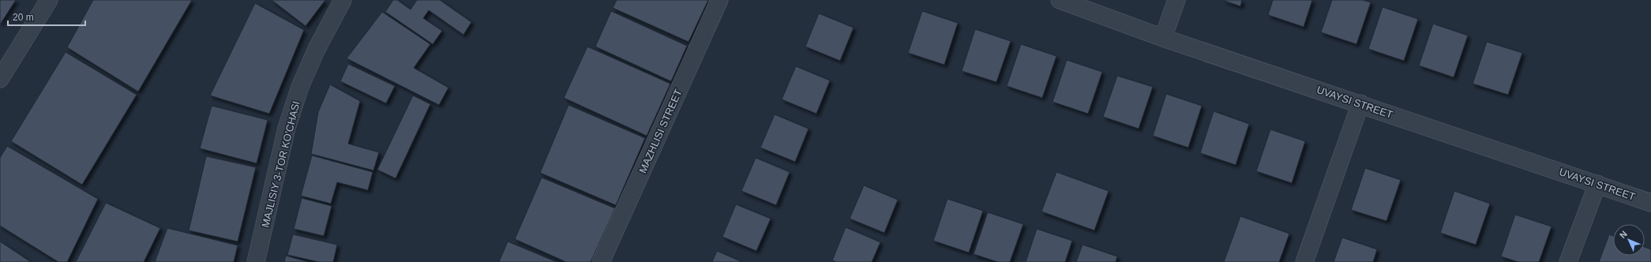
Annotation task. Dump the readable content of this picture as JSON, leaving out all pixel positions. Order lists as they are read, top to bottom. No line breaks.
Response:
{"streets":{"street":["UVAYSI STREET","MAZHLISI STREET","MAJLISIY 3-TOR KO'CHASI"]},"scale_bar":"20 m","north":"top left"}
